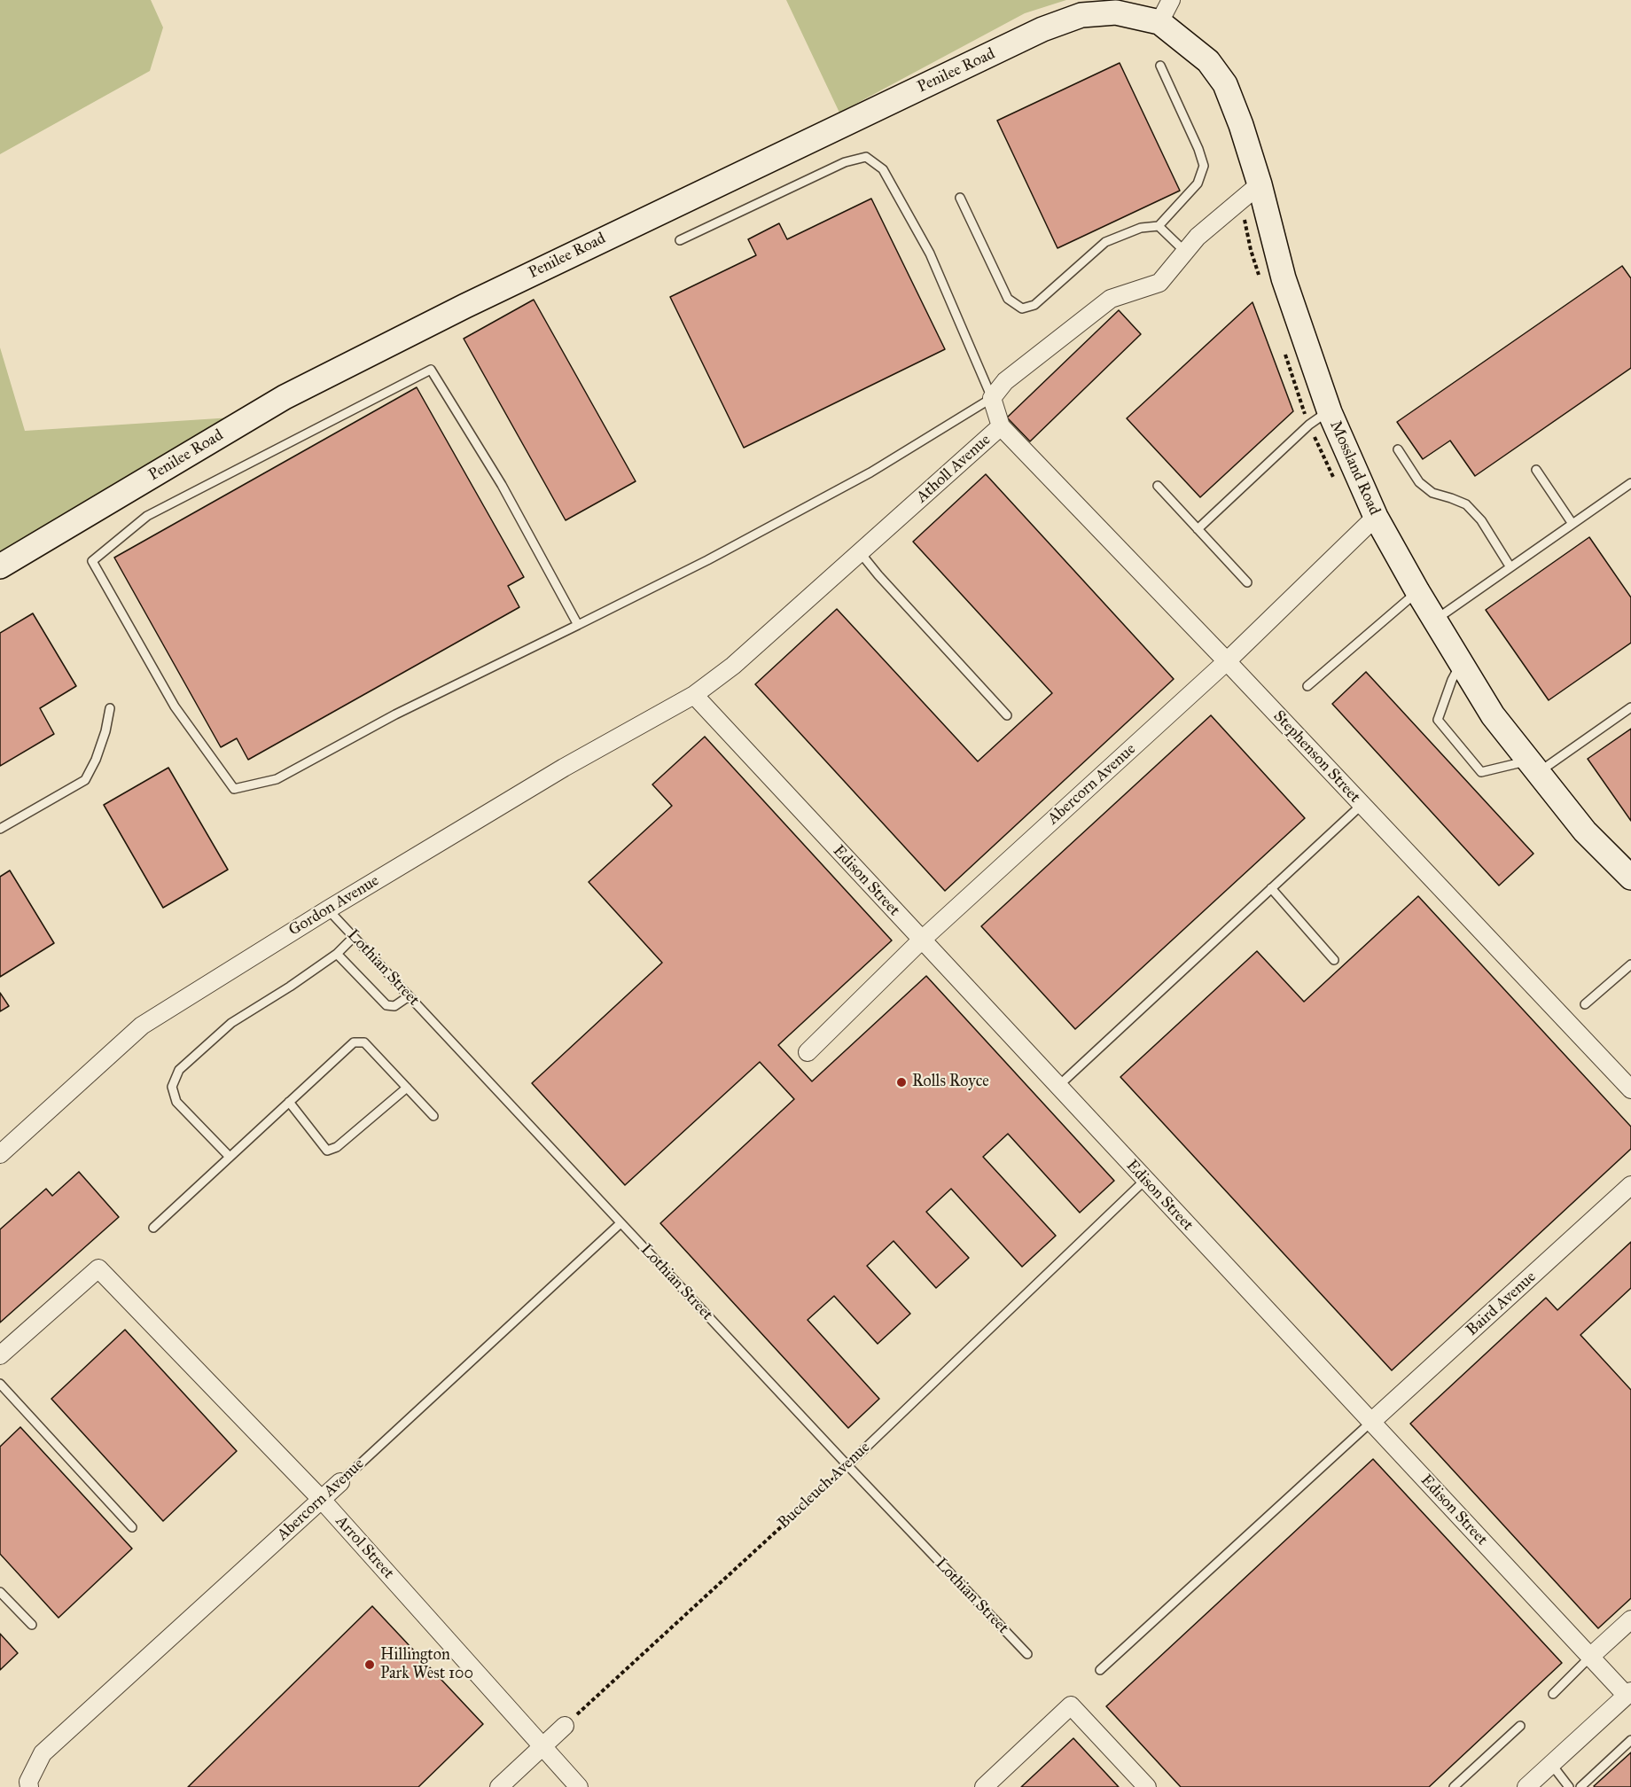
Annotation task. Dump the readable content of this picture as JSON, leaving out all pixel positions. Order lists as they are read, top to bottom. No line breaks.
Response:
{"streets":{"street":["Penilee Road","Mossland Road","Atholl Avenue","Stephenson Street","Abercorn Avenue","Edison Street","Gordon Avenue","Baird Avenue","Arrol Street"],"lane":["Lothian Street","Buccleuch Avenue"]},"crossings":[["Penilee Road","Mossland Road"],["Mossland Road","Abercorn Avenue"],["Atholl Avenue","Stephenson Street"],["Atholl Avenue","Edison Street"],["Atholl Avenue","Gordon Avenue"],["Stephenson Street","Abercorn Avenue"],["Abercorn Avenue","Edison Street"],["Abercorn Avenue","Lothian Street"],["Abercorn Avenue","Arrol Street"],["Edison Street","Gordon Avenue"],["Edison Street","Baird Avenue"],["Edison Street","Buccleuch Avenue"],["Gordon Avenue","Lothian Street"],["Lothian Street","Buccleuch Avenue"]],"places":["Rolls Royce","Hillington Park West 100"]}
